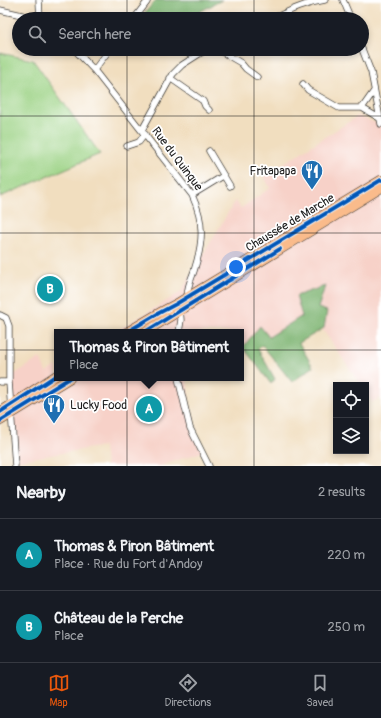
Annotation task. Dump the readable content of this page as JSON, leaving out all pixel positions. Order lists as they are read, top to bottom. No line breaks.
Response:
{"streets":{"main road":["Chaussée de Marche"],"street":["Rue du Quinque"]},"crossings":[["Rue du Quinque","Chaussée de Marche"]],"places":{"restaurant":["Fritapapa","Lucky Food"]},"page":{"search":"Search here","pins":["B","A"],"popup":["Thomas & Piron Bâtiment","Place"],"heading":["Nearby","2 results"],"list":[{"mark":"A","name":"Thomas & Piron Bâtiment","note":"Place · Rue du Fort d'Andoy","value":"220 m"},{"mark":"B","name":"Château de la Perche","note":"Place","value":"250 m"}],"nav":["Map","Directions","Saved"]}}
